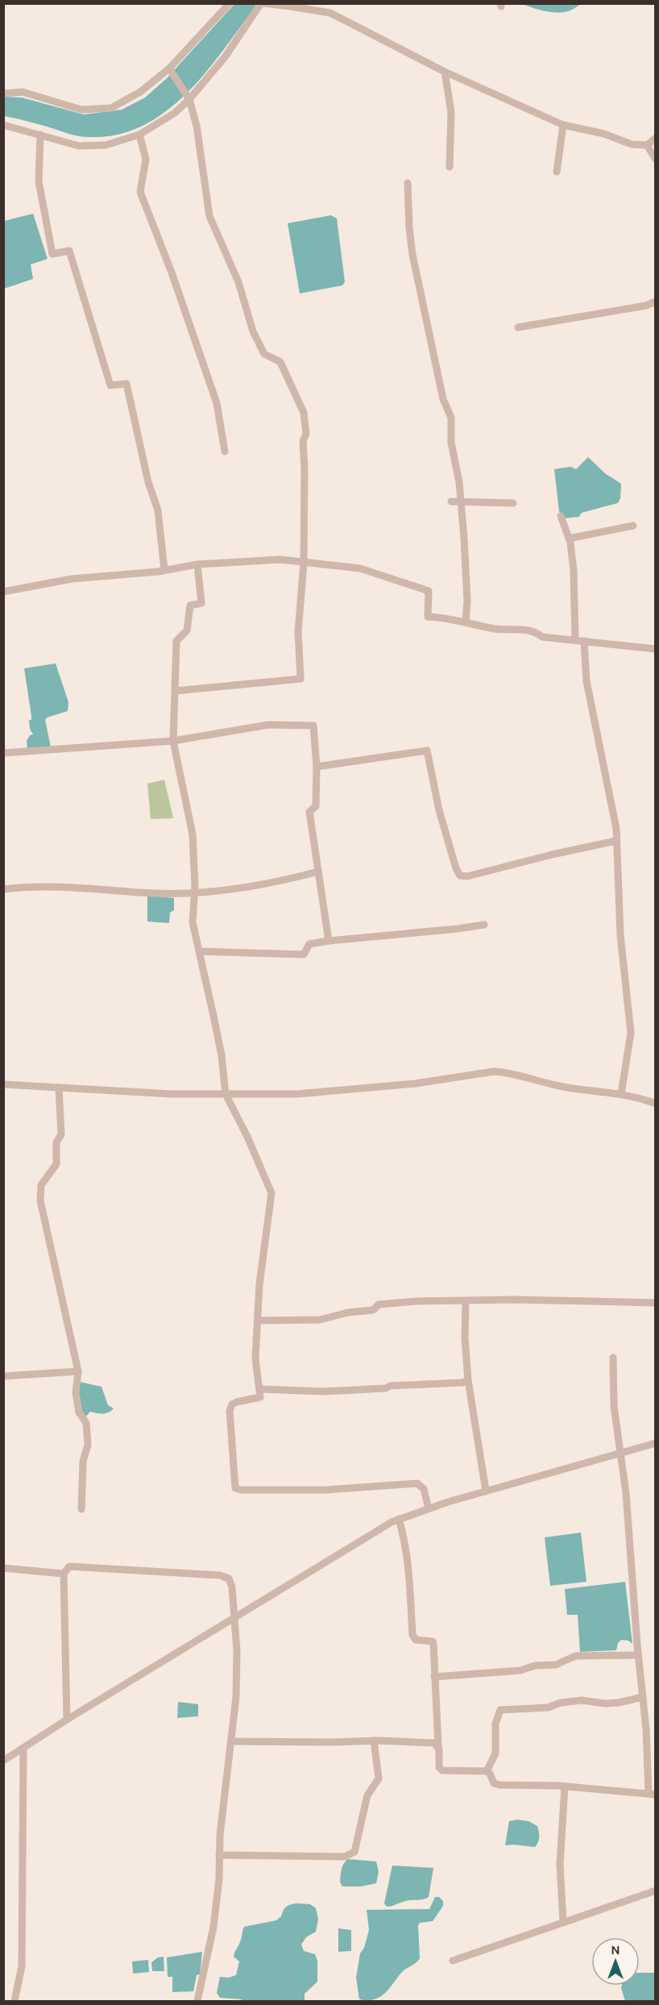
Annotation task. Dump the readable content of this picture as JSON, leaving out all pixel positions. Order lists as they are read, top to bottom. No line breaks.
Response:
{"north":"top"}
